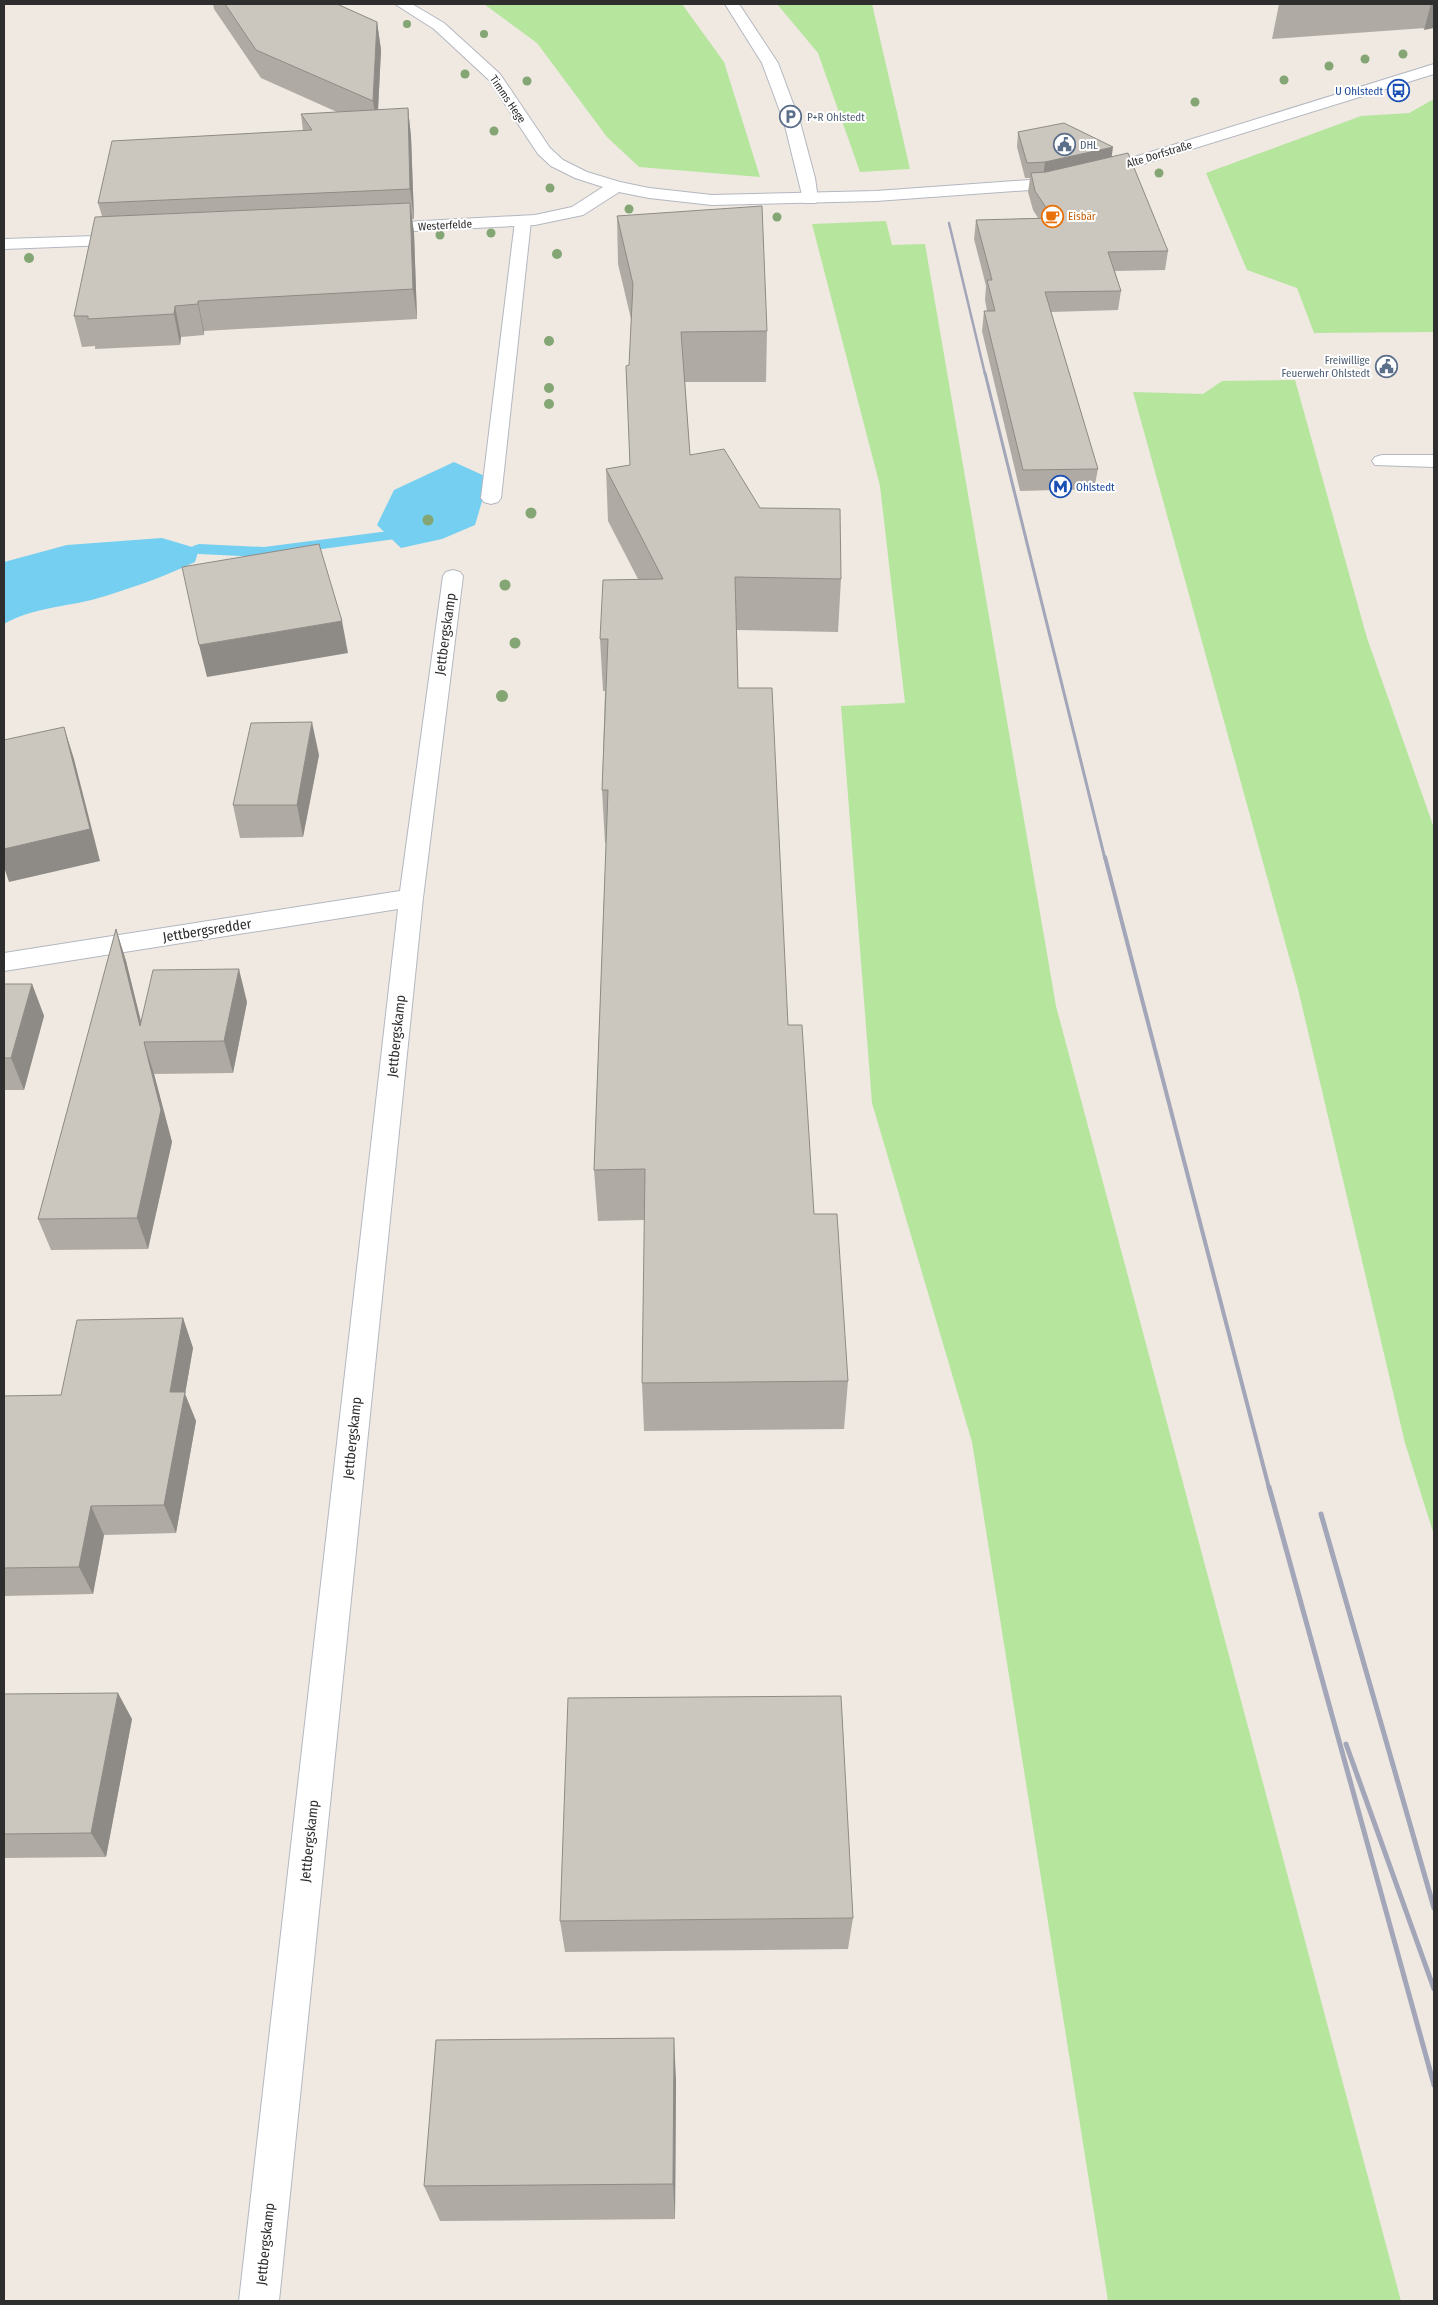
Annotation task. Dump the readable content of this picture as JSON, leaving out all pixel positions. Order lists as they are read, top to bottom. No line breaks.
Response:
{"streets":{"street":["Timms Hege","Alte Dorfstraße","Westerfelde","Jettbergskamp","Jettbergsredder"]},"crossings":[["Timms Hege","Westerfelde"],["Jettbergskamp","Jettbergsredder"]],"places":{"bus stop":["U Ohlstedt"],"parking":["P+R Ohlstedt"],"public building":["DHL","Freiwillige Feuerwehr Ohlstedt"],"cafe":["Eisbär"],"metro station":["Ohlstedt"]}}
